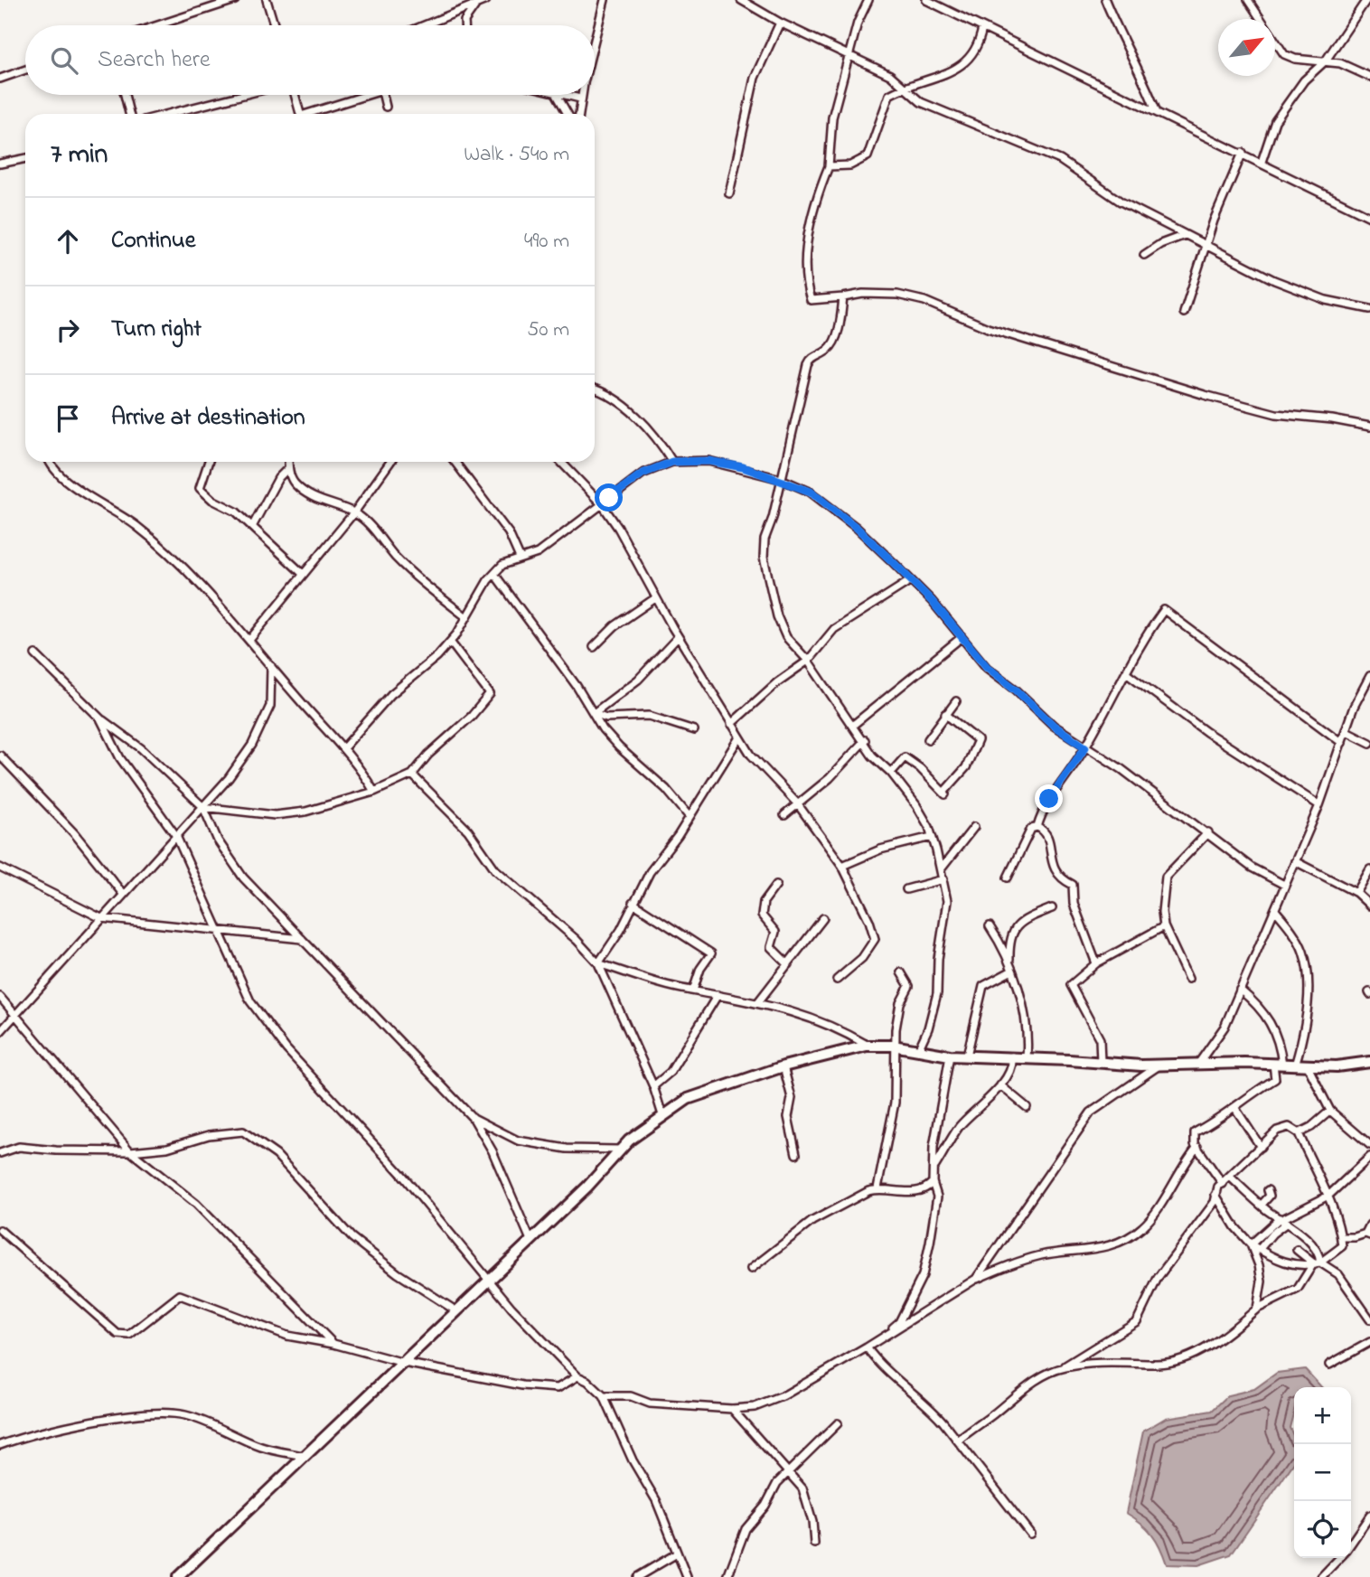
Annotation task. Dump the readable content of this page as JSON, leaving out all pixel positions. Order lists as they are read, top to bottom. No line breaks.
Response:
{"north":"top right","page":{"search":"Search here","heading":["7 min","Walk · 540 m"],"list":[["Continue","490 m"],["Turn right","50 m"],"Arrive at destination"],"map_buttons":["+","−"]}}
